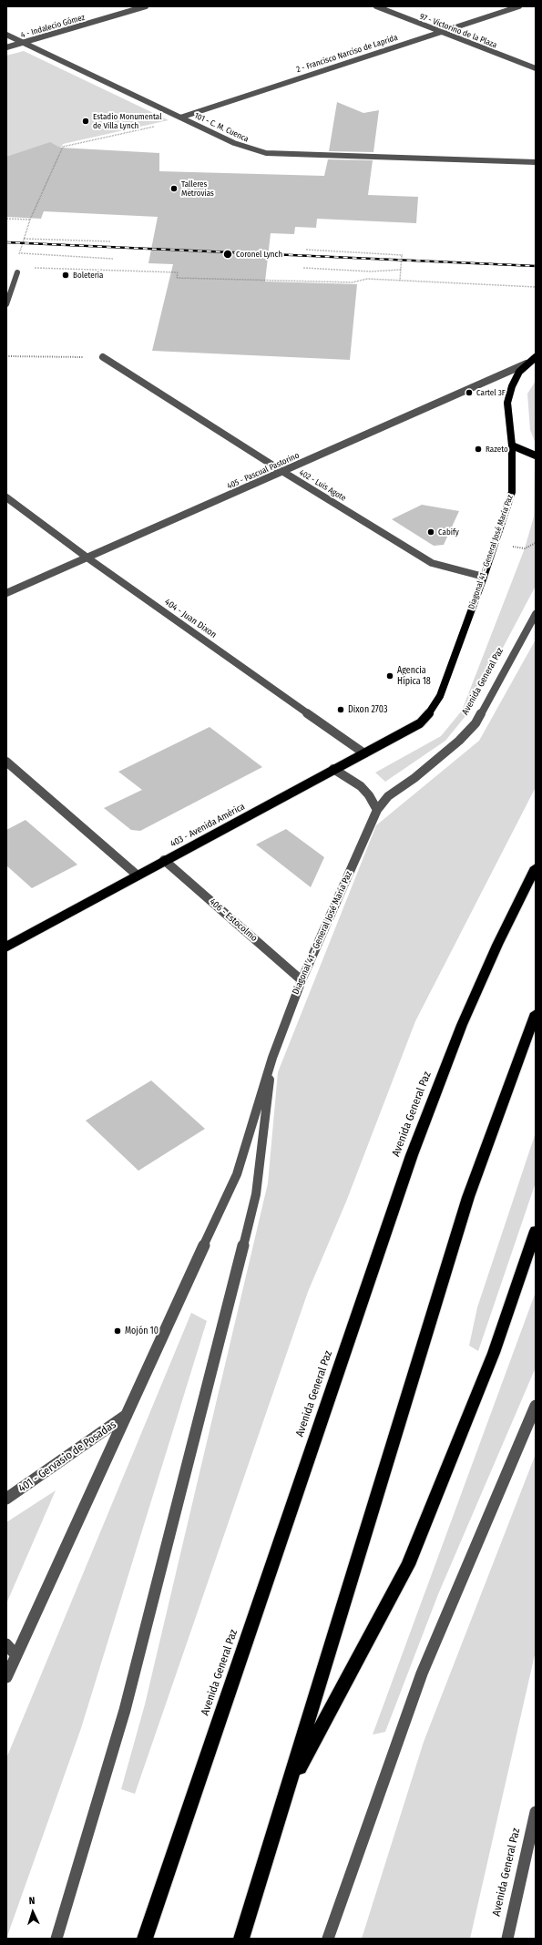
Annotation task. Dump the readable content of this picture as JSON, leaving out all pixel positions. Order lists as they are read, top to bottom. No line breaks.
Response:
{"streets":{"highway":["Avenida General Paz"],"main road":["Diagonal 41 - General José María Paz","403 - Avenida América"],"street":["4 - Indalecio Gómez","97 - Victorino de la Plaza","2 - Francisco Narciso de Laprida","101 - C. M. Cuenca","405 - Pascual Pastorino","402 - Luis Agote","404 - Juan Dixon","406 - Estocolmo","401 - Gervasio de Posadas"]},"crossings":[["4 - Indalecio Gómez","101 - C. M. Cuenca"],["97 - Victorino de la Plaza","2 - Francisco Narciso de Laprida"],["2 - Francisco Narciso de Laprida","101 - C. M. Cuenca"],["405 - Pascual Pastorino","402 - Luis Agote"],["405 - Pascual Pastorino","Diagonal 41 - General José María Paz"],["405 - Pascual Pastorino","404 - Juan Dixon"],["402 - Luis Agote","Diagonal 41 - General José María Paz"],["Diagonal 41 - General José María Paz","Avenida General Paz"],["Diagonal 41 - General José María Paz","403 - Avenida América"],["Diagonal 41 - General José María Paz","406 - Estocolmo"],["404 - Juan Dixon","403 - Avenida América"],["403 - Avenida América","406 - Estocolmo"]],"places":["Estadio Monumental de Villa Lynch","Talleres Metrovias","Coronel Lynch","Boleteria","Cartel 3F","Razeto","Cabify","Agencia Hípica 18","Dixon 2703","Mojón 10"],"north":"top"}
